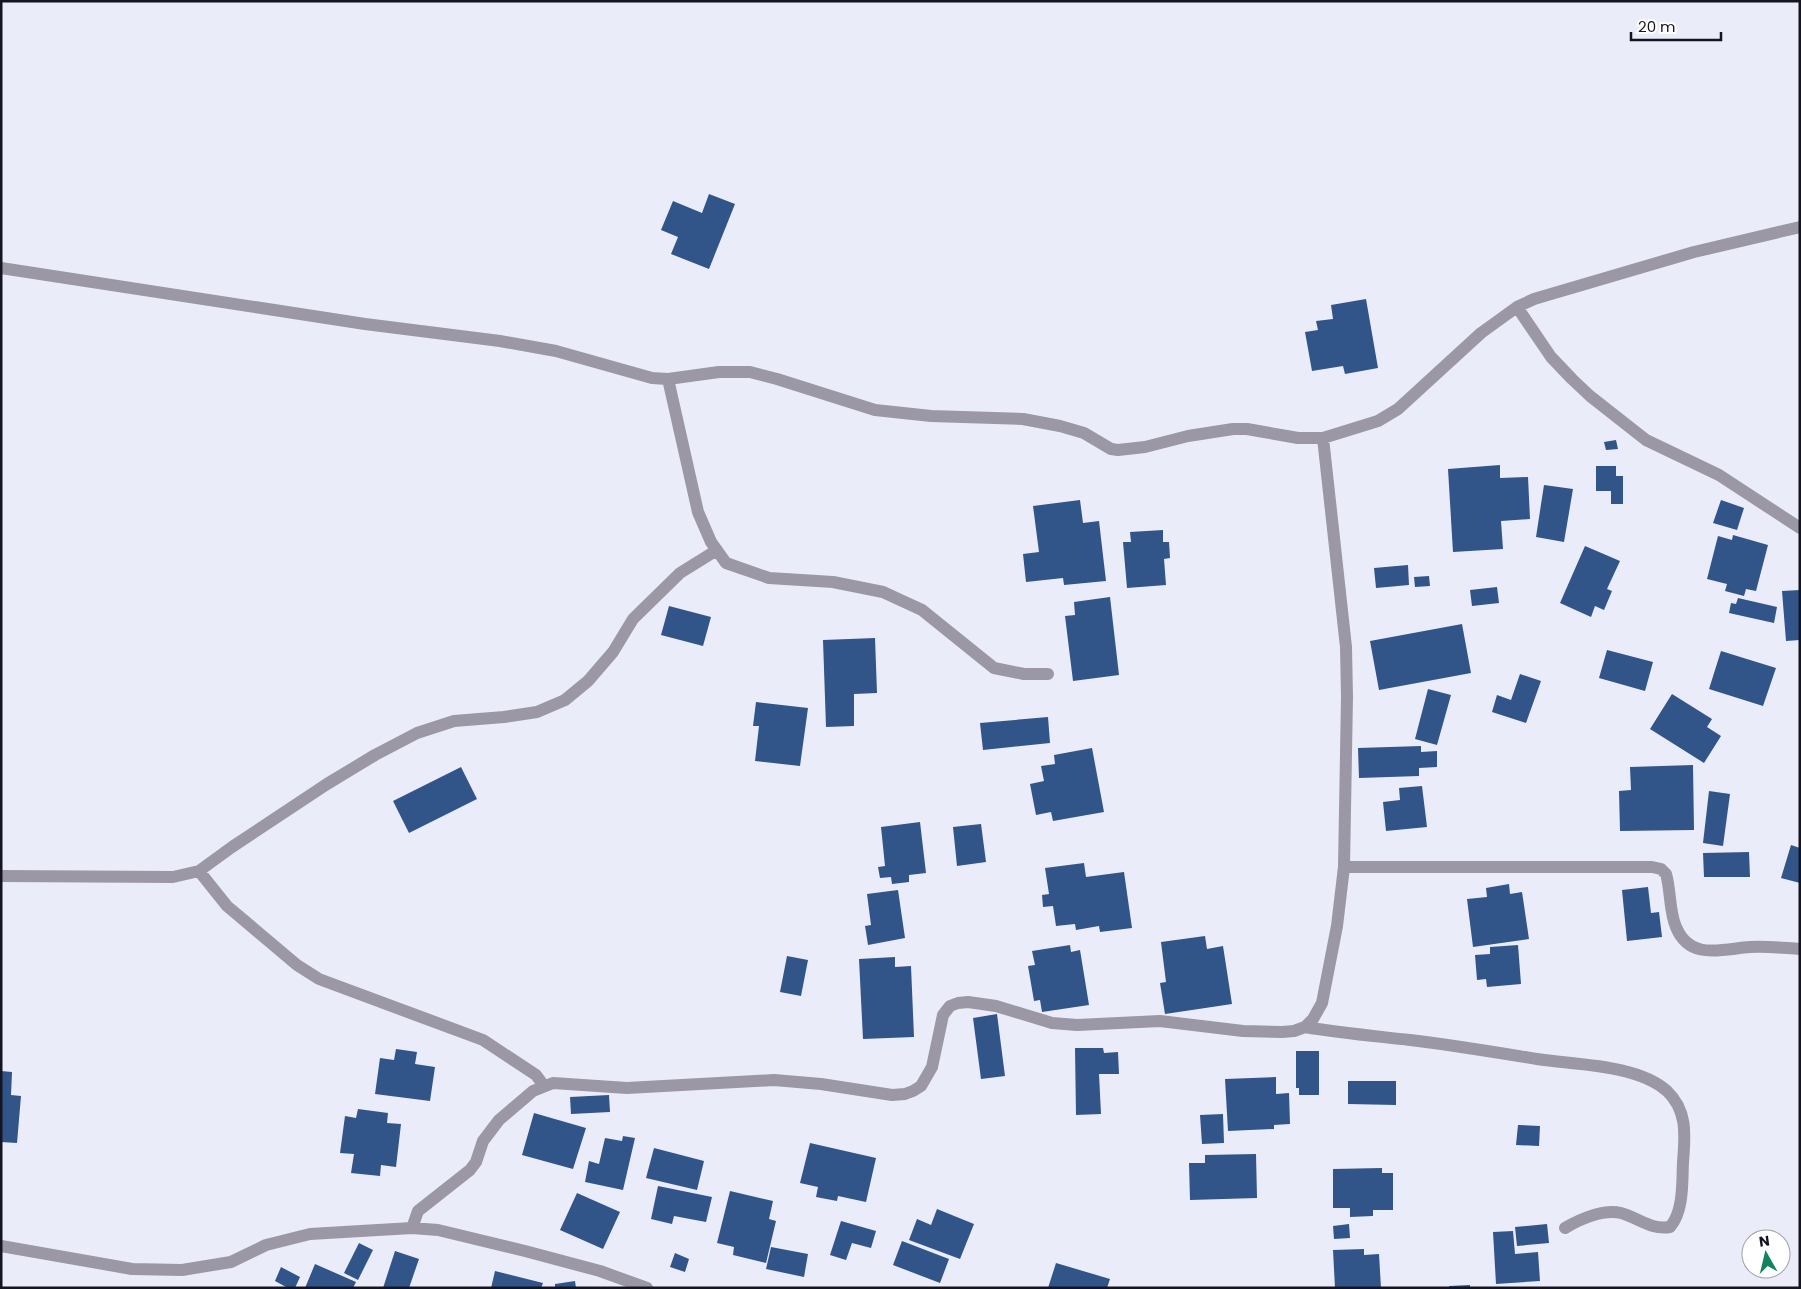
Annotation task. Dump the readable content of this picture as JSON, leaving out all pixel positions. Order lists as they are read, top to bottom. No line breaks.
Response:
{"scale_bar":"20 m","north":"top"}
